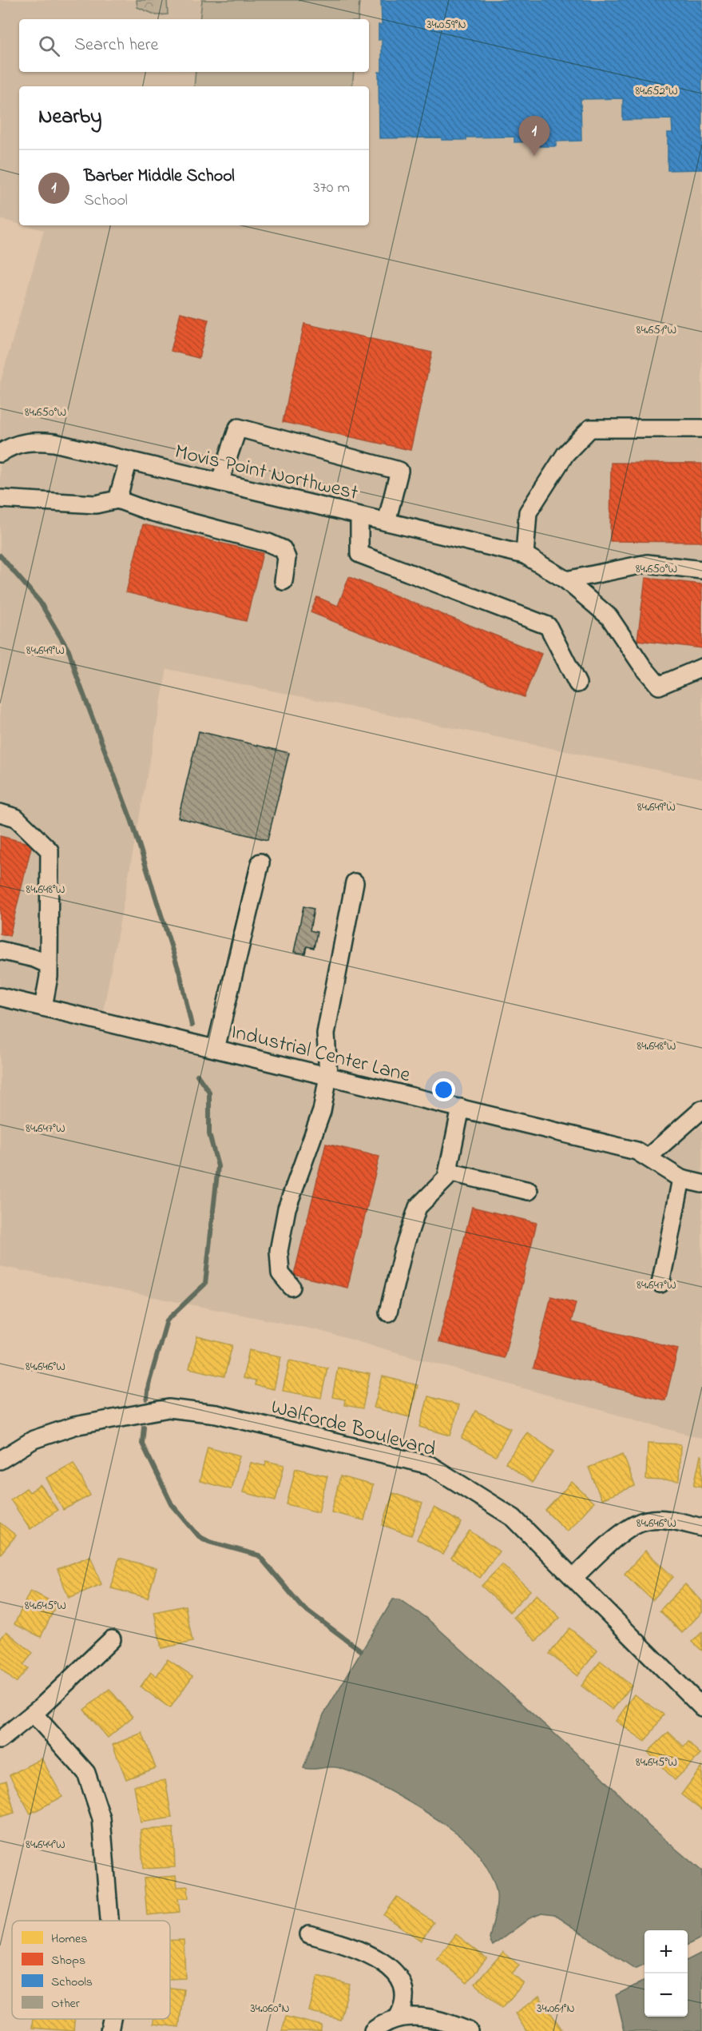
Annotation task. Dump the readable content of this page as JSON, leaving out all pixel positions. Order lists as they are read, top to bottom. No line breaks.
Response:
{"streets":{"street":["Movis Point Northwest","Industrial Center Lane","Walforde Boulevard"]},"legend":["Homes","Shops","Schools","Other"],"page":{"search":"Search here","heading":"Nearby","pins":"1","list":[{"mark":"1","name":"Barber Middle School","note":"School","value":"370 m"}],"map_buttons":["+","−"]},"coordinates":["34.059°N","84.652°W","84.651°W","84.650°W","84.649°W","84.648°W","84.647°W","84.646°W","84.645°W","84.644°W","34.060°N","34.061°N"]}
